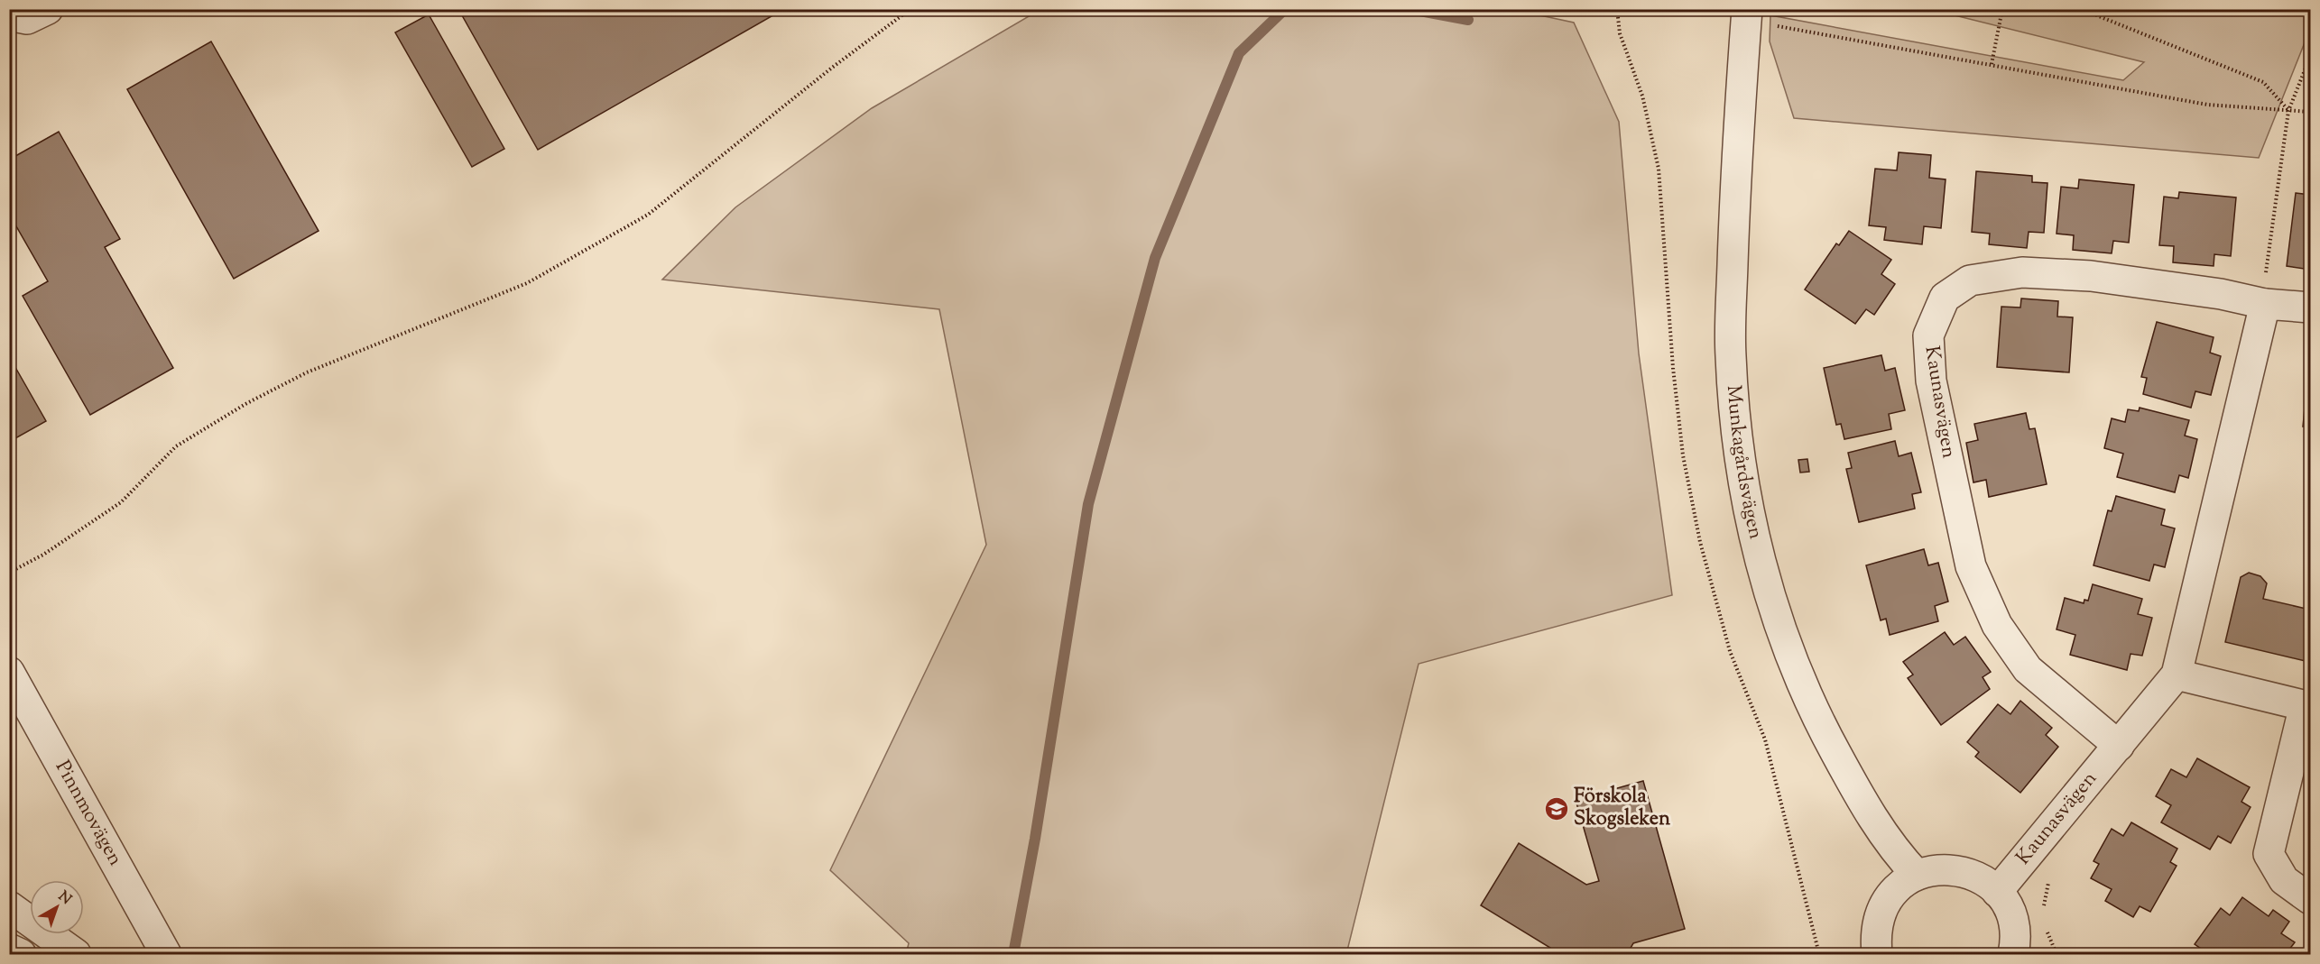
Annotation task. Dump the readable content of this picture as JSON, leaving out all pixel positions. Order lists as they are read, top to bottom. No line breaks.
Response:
{"streets":{"street":["Kaunasvägen","Munkagårdsvägen","Pinnmovägen"]},"places":{"school or university":["Förskola Skogsleken"]},"north":"top right"}
